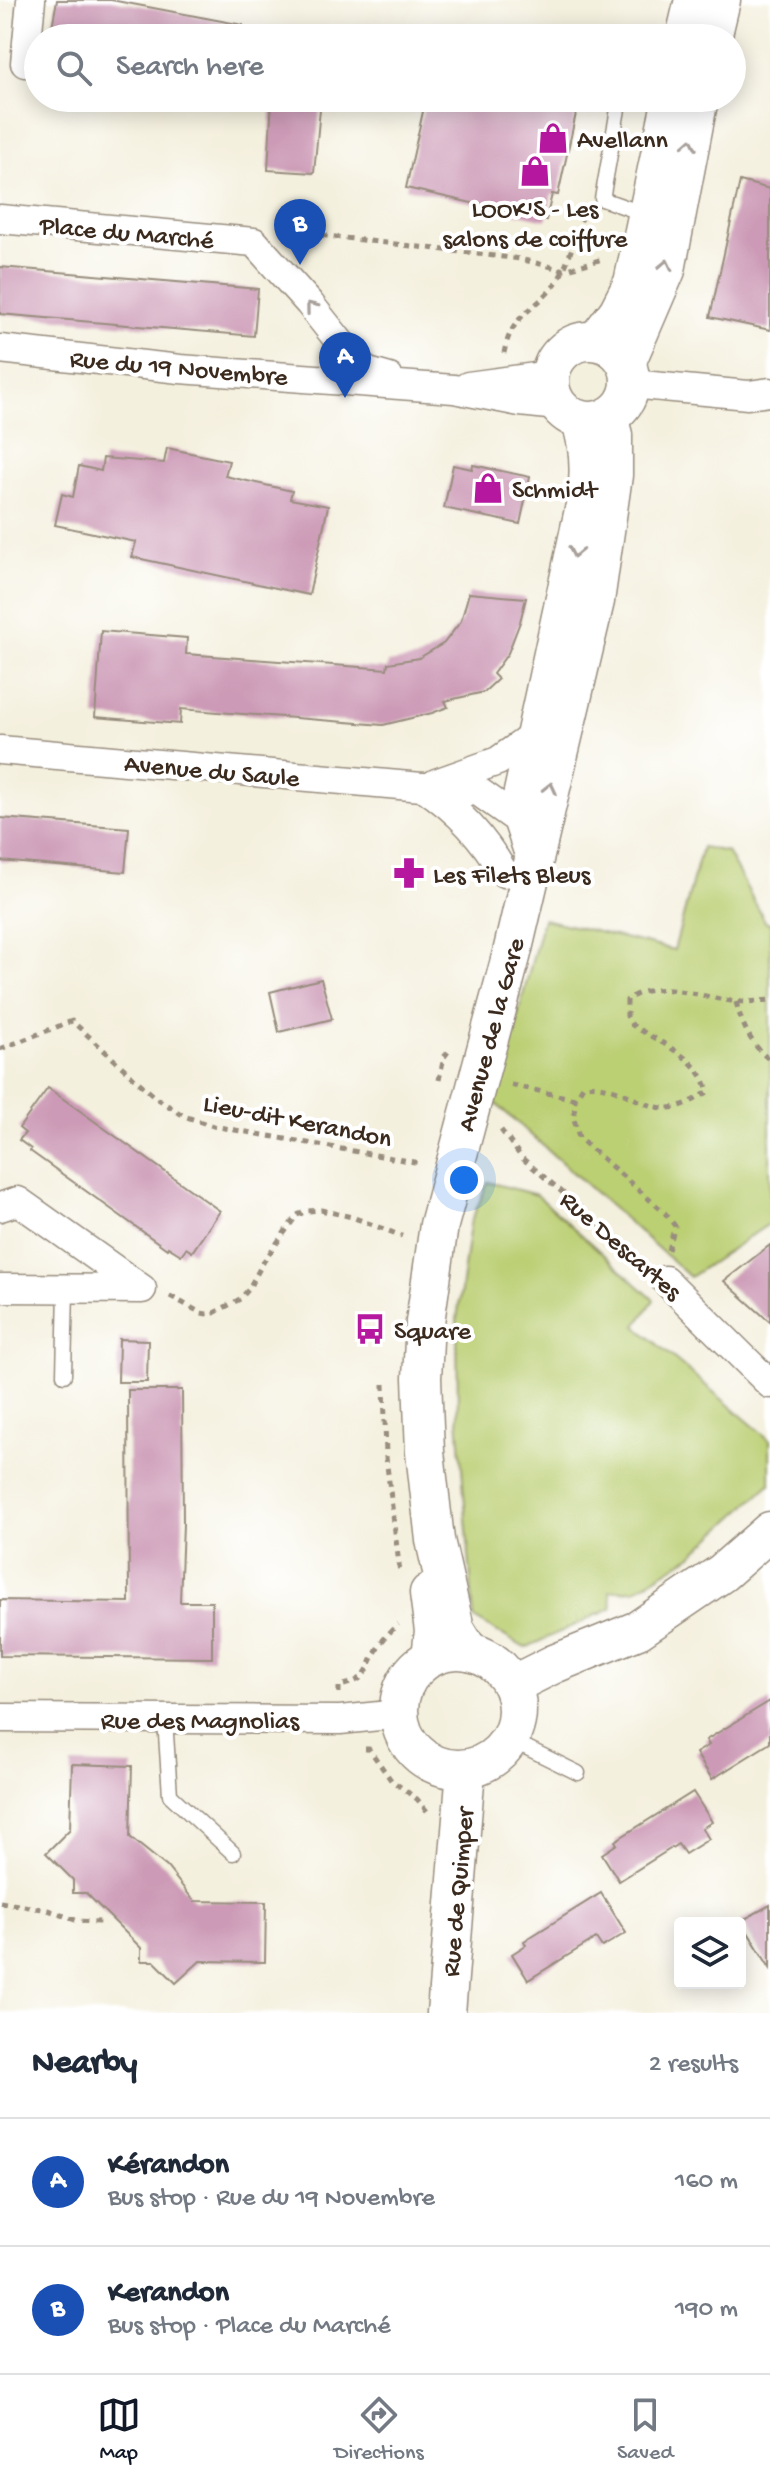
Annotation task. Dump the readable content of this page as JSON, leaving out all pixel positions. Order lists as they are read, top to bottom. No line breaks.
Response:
{"streets":{"main road":["Avenue de la Gare","Rue de Quimper"],"street":["Place du Marché","Rue du 19 Novembre","Avenue du Saule","Rue Descartes","Rue des Magnolias"],"path":["Lieu-dit Kerandon"]},"crossings":[["Place du Marché","Rue du 19 Novembre"],["Rue du 19 Novembre","Avenue de la Gare"],["Avenue du Saule","Avenue de la Gare"],["Avenue de la Gare","Lieu-dit Kerandon"],["Avenue de la Gare","Rue Descartes"],["Avenue de la Gare","Rue des Magnolias"],["Avenue de la Gare","Rue de Quimper"],["Rue des Magnolias","Rue de Quimper"]],"one_way":["Place du Marché"],"places":{"shop":["Avellann","LOOK'S - Les salons de coiffure","Schmidt"],"pharmacy":["Les Filets Bleus"],"bus stop":["Square"]},"page":{"search":"Search here","pins":["B","A"],"heading":["Nearby","2 results"],"list":[{"mark":"A","name":"Kérandon","note":"Bus stop · Rue du 19 Novembre","value":"160 m"},{"mark":"B","name":"Kerandon","note":"Bus stop · Place du Marché","value":"190 m"}],"nav":["Map","Directions","Saved"]}}
